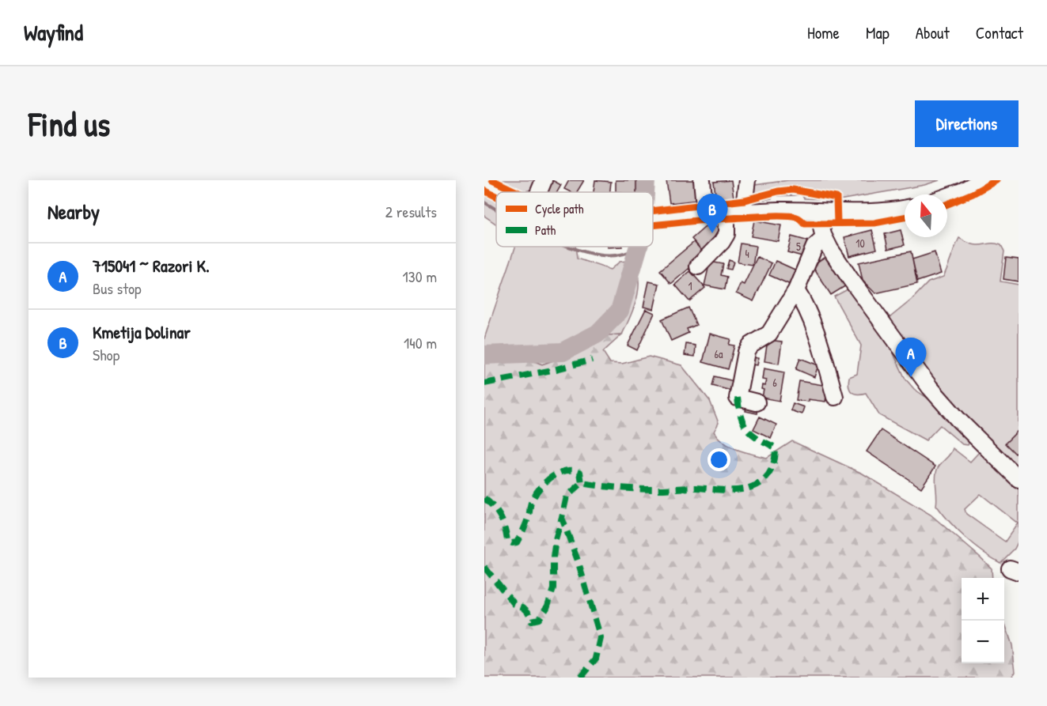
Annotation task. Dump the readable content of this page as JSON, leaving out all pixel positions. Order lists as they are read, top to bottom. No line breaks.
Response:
{"house_numbers":["10","5","4","1","6a","6"],"legend":["Cycle path","Path"],"north":"top","page":{"header":"Wayfind","nav":["Home","Map","About","Contact"],"buttons":"Directions","title":"Find us","heading":["Nearby","2 results"],"pins":["B","A"],"list":[{"mark":"A","name":"715041 ~ Razori K.","note":"Bus stop","value":"130 m"},{"mark":"B","name":"Kmetija Dolinar","note":"Shop","value":"140 m"}],"map_buttons":["+","−"]}}
